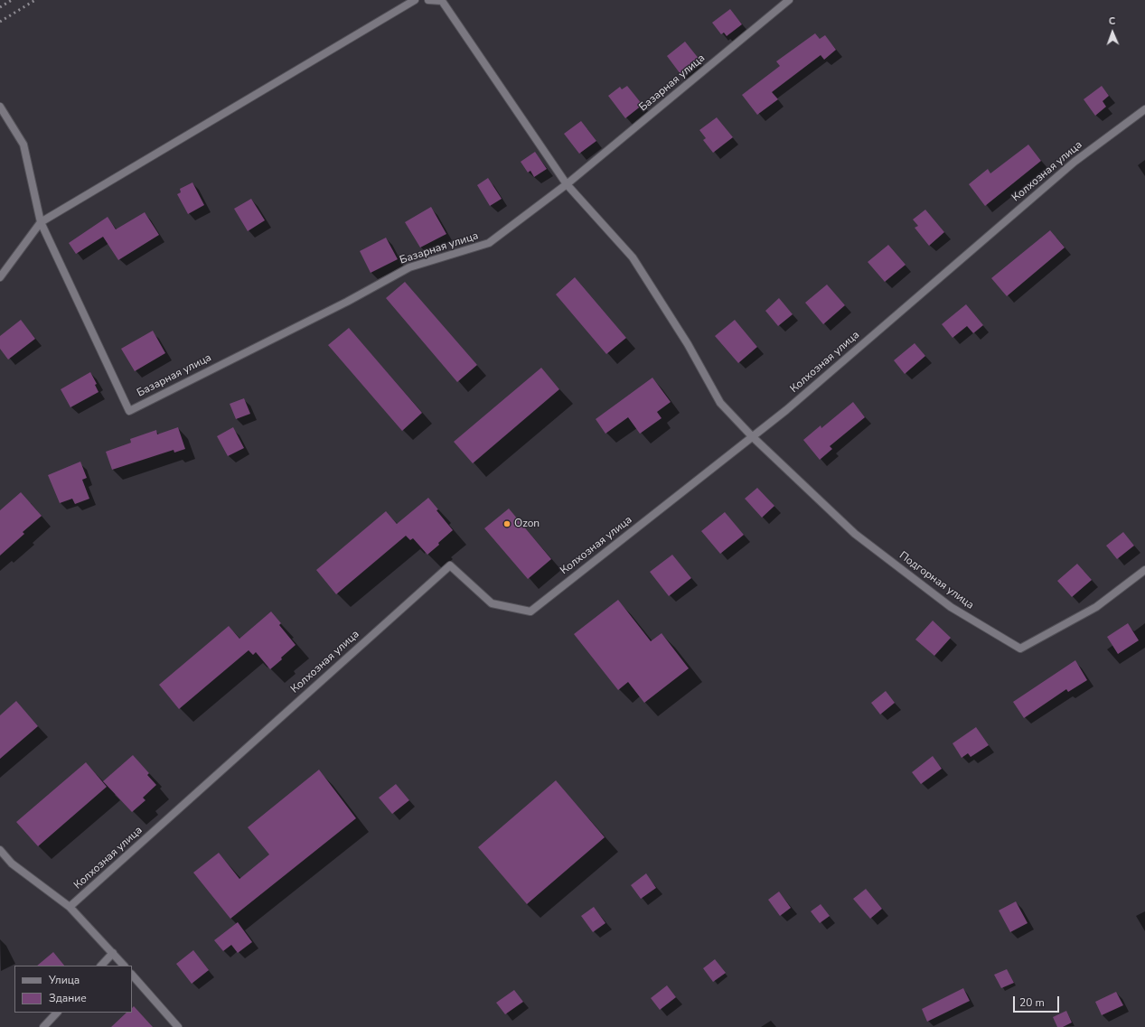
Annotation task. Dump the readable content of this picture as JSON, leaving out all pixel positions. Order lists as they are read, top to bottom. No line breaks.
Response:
{"streets":{"street":["Базарная улица","Колхозная улица","Подгорная улица"]},"crossings":[["Колхозная улица","Подгорная улица"]],"places":["Ozon"],"legend":["Улица","Здание"],"scale_bar":"20 m","north":"top"}
